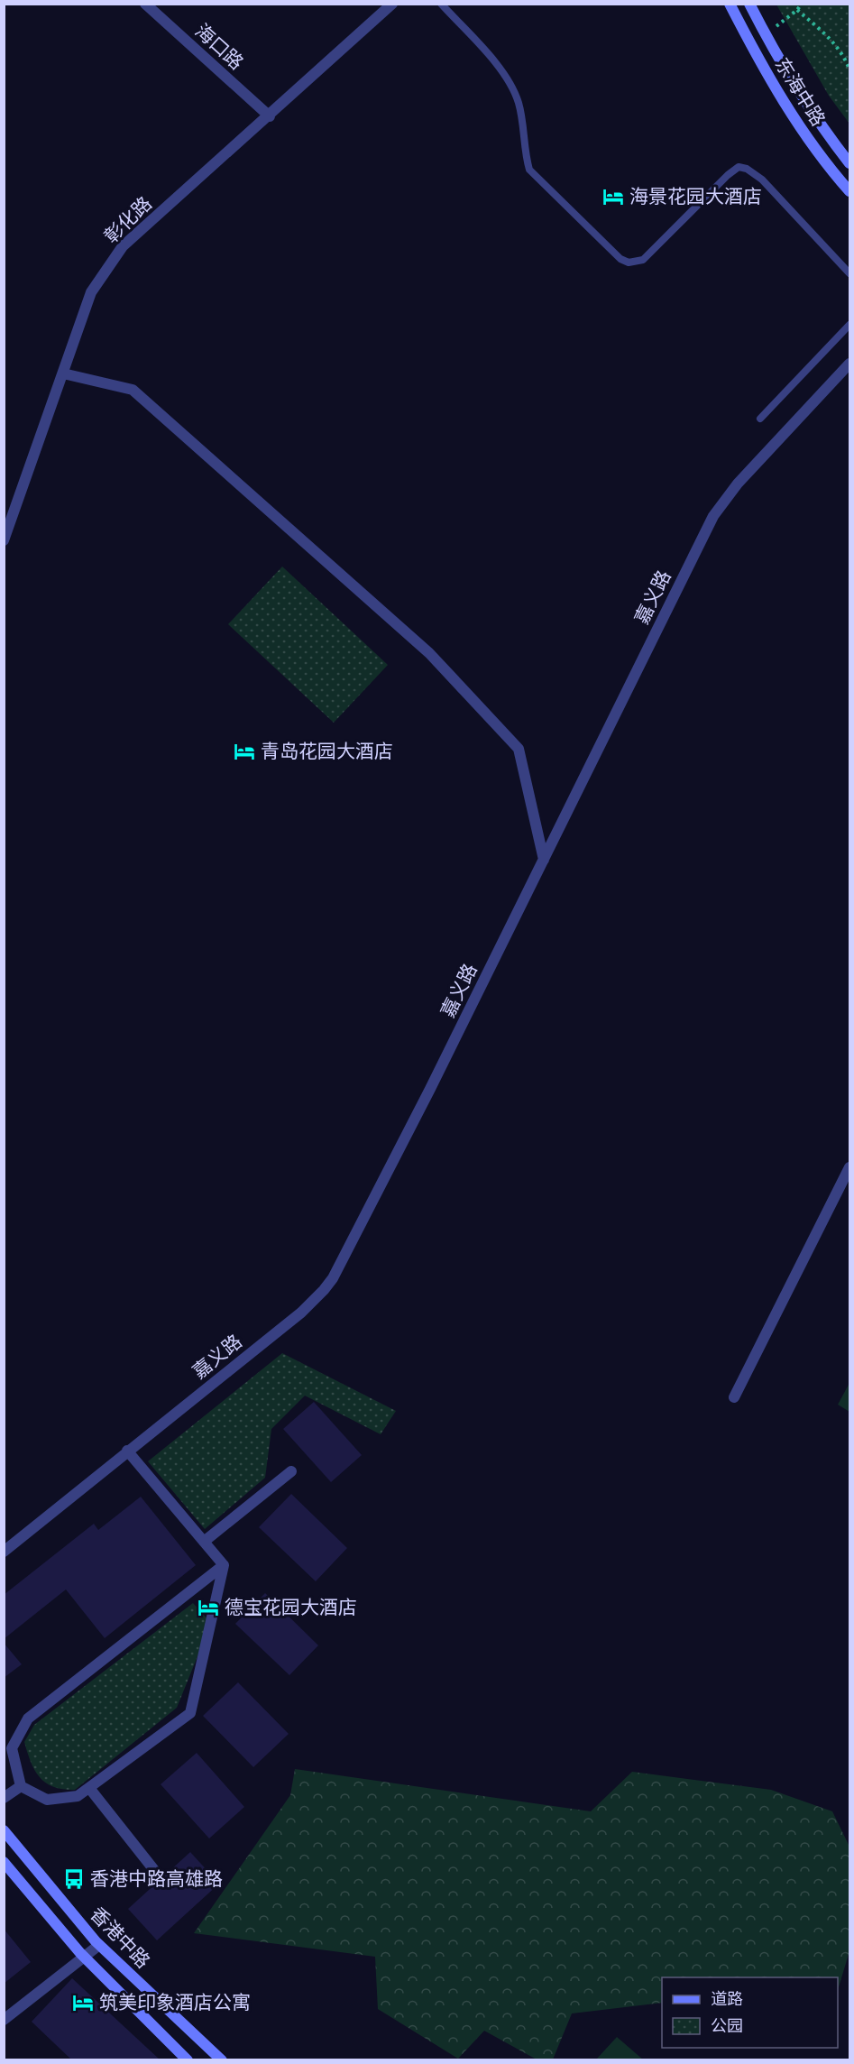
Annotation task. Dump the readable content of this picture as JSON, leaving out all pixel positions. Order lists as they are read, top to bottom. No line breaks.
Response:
{"streets":{"main road":["东海中路","香港中路"],"street":["海口路","彰化路","嘉义路"]},"crossings":[["海口路","彰化路"]],"places":{"hotel":["海景花园大酒店","青岛花园大酒店","德宝花园大酒店","筑美印象酒店公寓"],"bus stop":["香港中路高雄路"]},"legend":["道路","公园"]}
